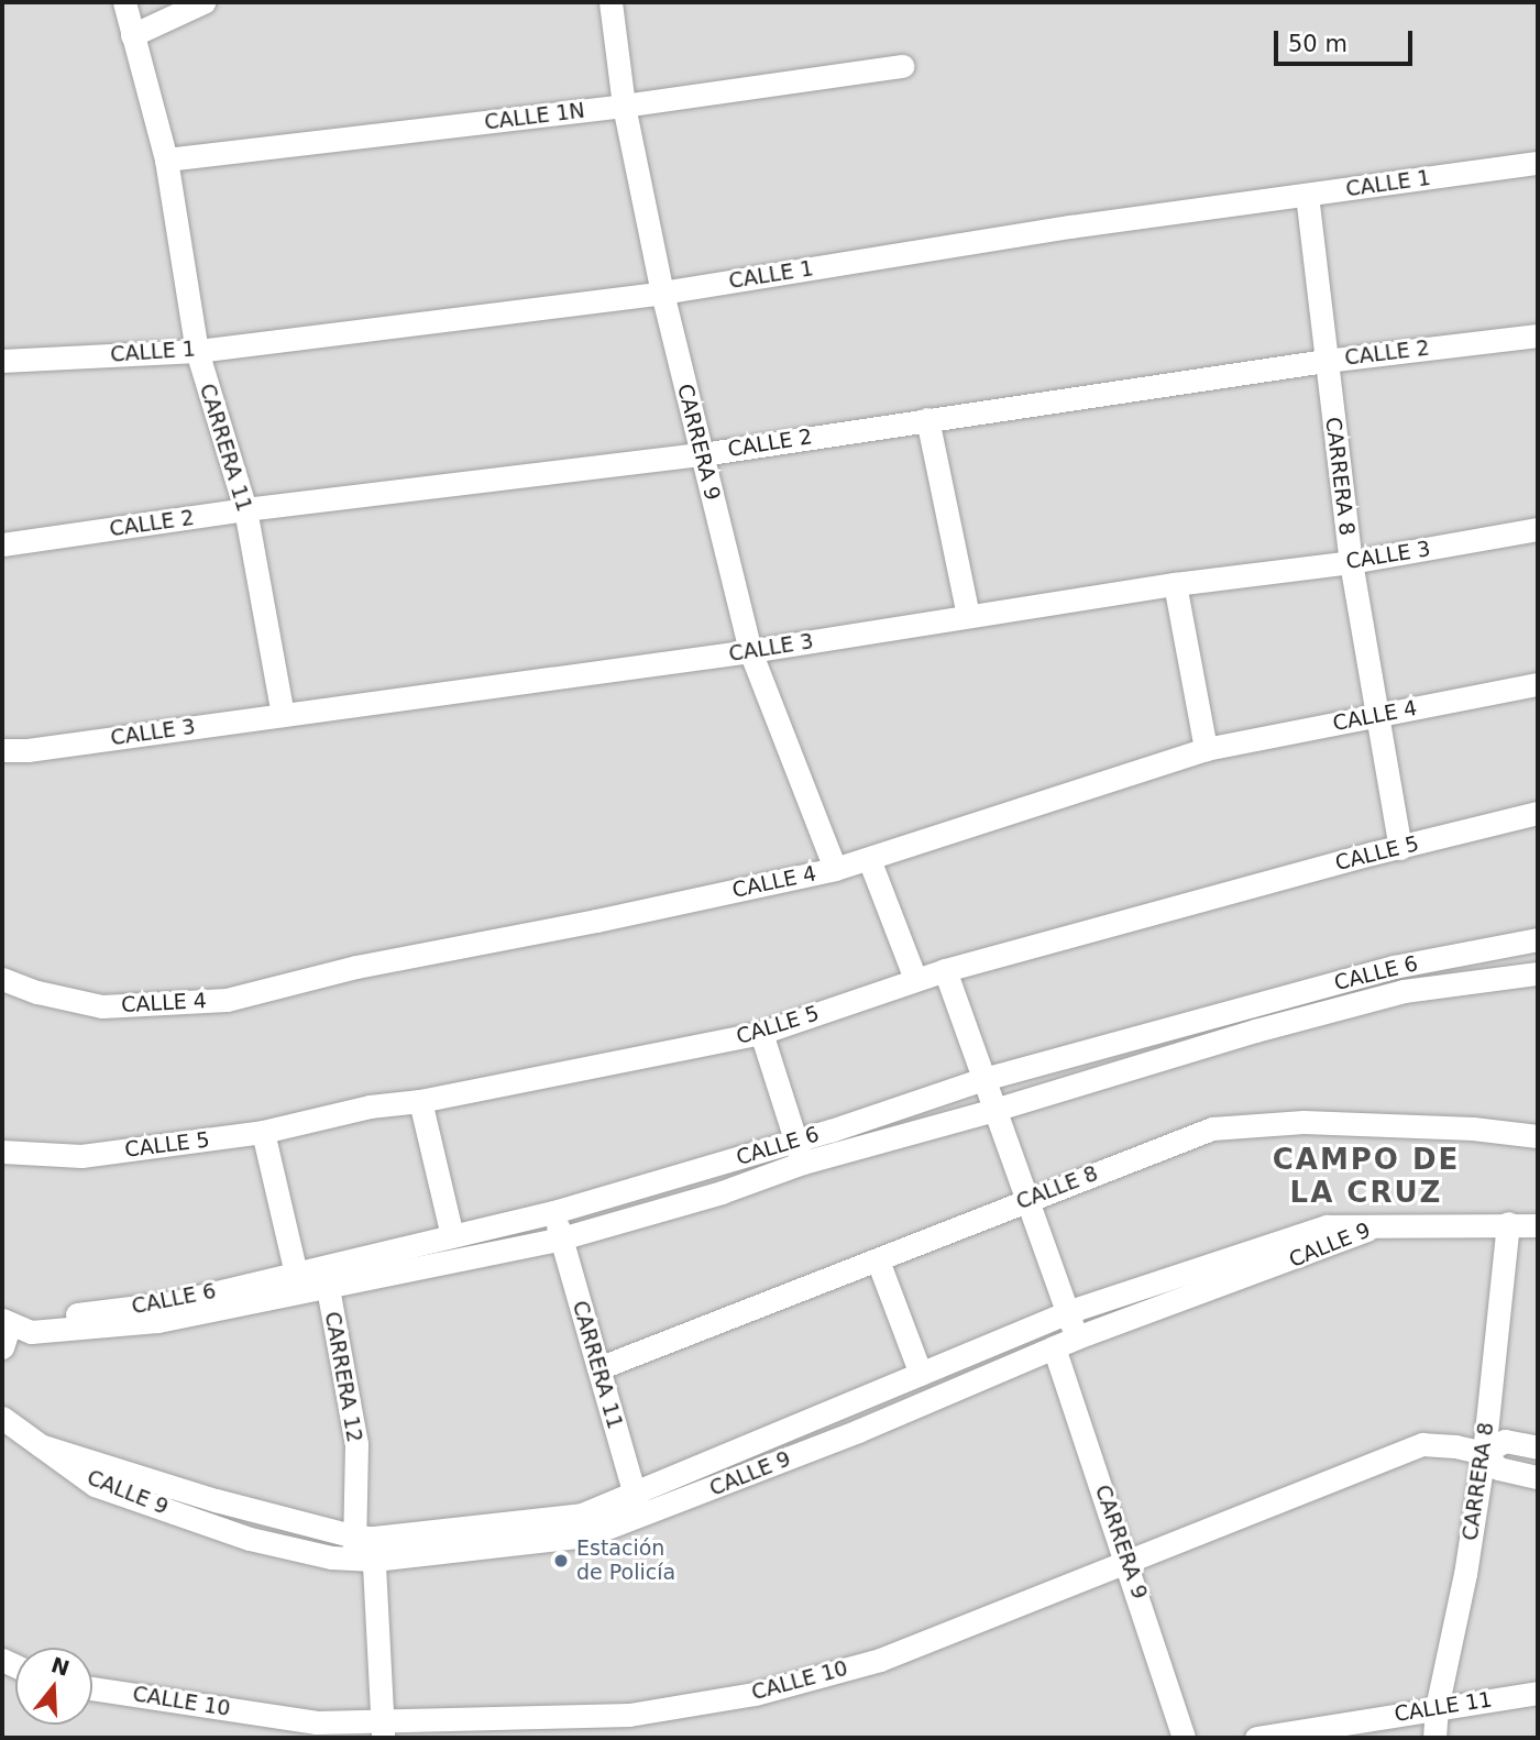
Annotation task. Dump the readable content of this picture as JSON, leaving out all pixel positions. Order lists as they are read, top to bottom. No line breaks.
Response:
{"streets":{"street":["CALLE 1N","CALLE 1","CALLE 2","CARRERA 9","CARRERA 11","CARRERA 8","CALLE 3","CALLE 4","CALLE 5","CALLE 6","CALLE 8","CALLE 9","CARRERA 12","CALLE 10","CALLE 11"]},"crossings":[["CALLE 1N","CARRERA 9"],["CALLE 1N","CARRERA 11"],["CALLE 1","CARRERA 9"],["CALLE 1","CARRERA 11"],["CALLE 1","CARRERA 8"],["CALLE 2","CARRERA 9"],["CALLE 2","CARRERA 11"],["CALLE 2","CARRERA 8"],["CARRERA 9","CALLE 3"],["CARRERA 9","CALLE 4"],["CARRERA 9","CALLE 9"],["CARRERA 9","CALLE 10"],["CARRERA 11","CALLE 3"],["CARRERA 11","CALLE 6"],["CARRERA 11","CALLE 8"],["CARRERA 11","CALLE 9"],["CARRERA 8","CALLE 3"],["CARRERA 8","CALLE 4"],["CARRERA 8","CALLE 5"],["CARRERA 8","CALLE 10"],["CARRERA 8","CALLE 11"],["CALLE 6","CARRERA 12"],["CALLE 9","CARRERA 12"],["CARRERA 12","CALLE 10"]],"districts":["CAMPO DE LA CRUZ"],"places":["Estación de Policía"],"scale_bar":"50 m","north":"top"}
